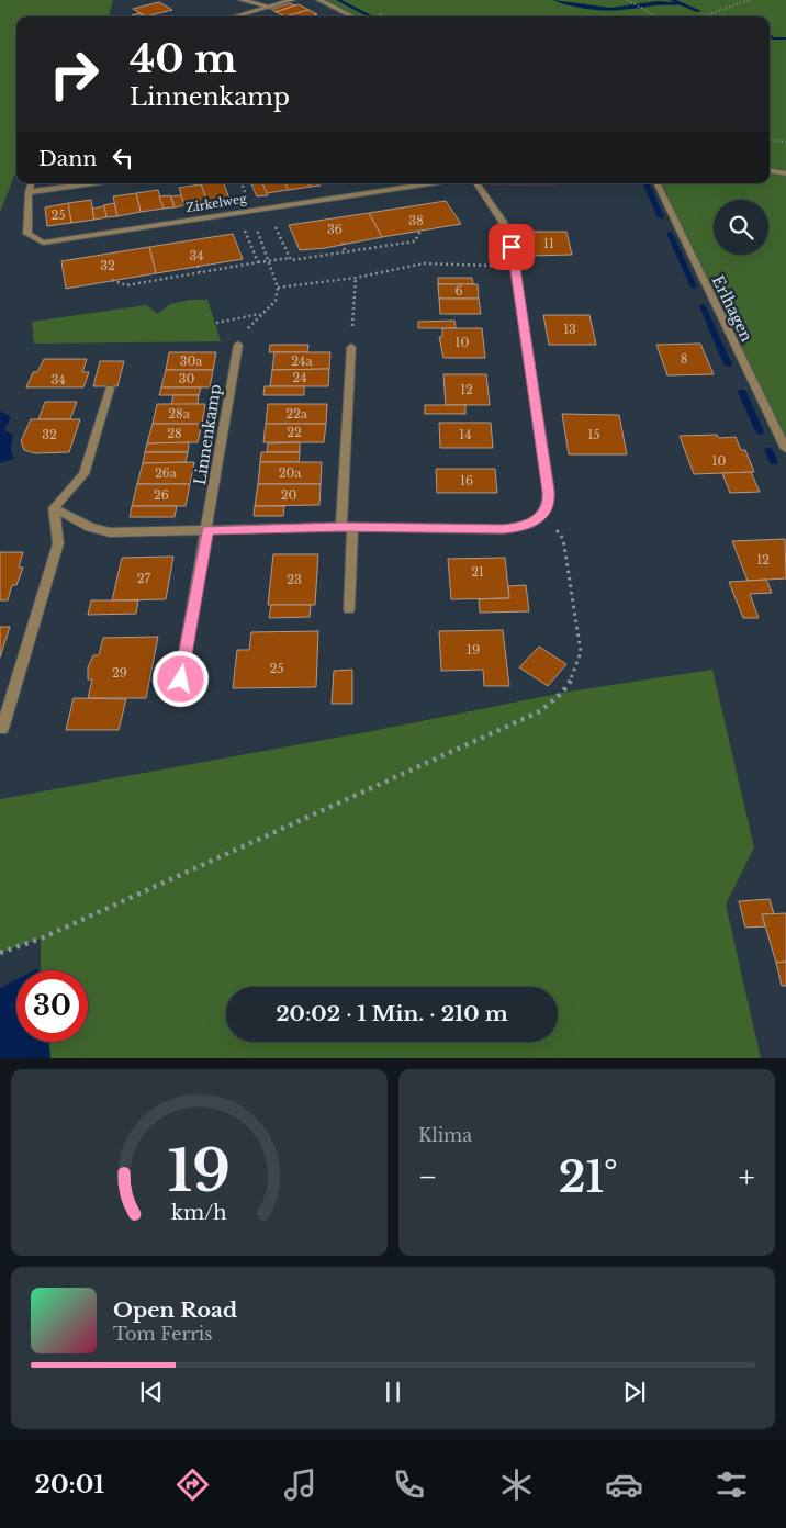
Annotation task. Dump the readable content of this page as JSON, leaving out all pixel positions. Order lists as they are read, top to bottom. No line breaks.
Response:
{"streets":{"street":["Zirkelweg","Erlhagen","Linnenkamp"]},"house_numbers":["25","38","36","11","34","32","6","13","10","8","30a","24a","24","30","34","12","28a","22a","22","28","32","14","15","10","26a","20a","16","26","20","12","21","27","23","19","25","29"],"page":{"turn":["40 m","Linnenkamp"],"then":"Dann","limit":"30","trip":"20:02 · 1 Min. · 210 m","tile":"Klima","heat":["−","21°","+"],"song":["Open Road","Tom Ferris"],"tabs":"20:01","gauge":["19","km/h"]}}
